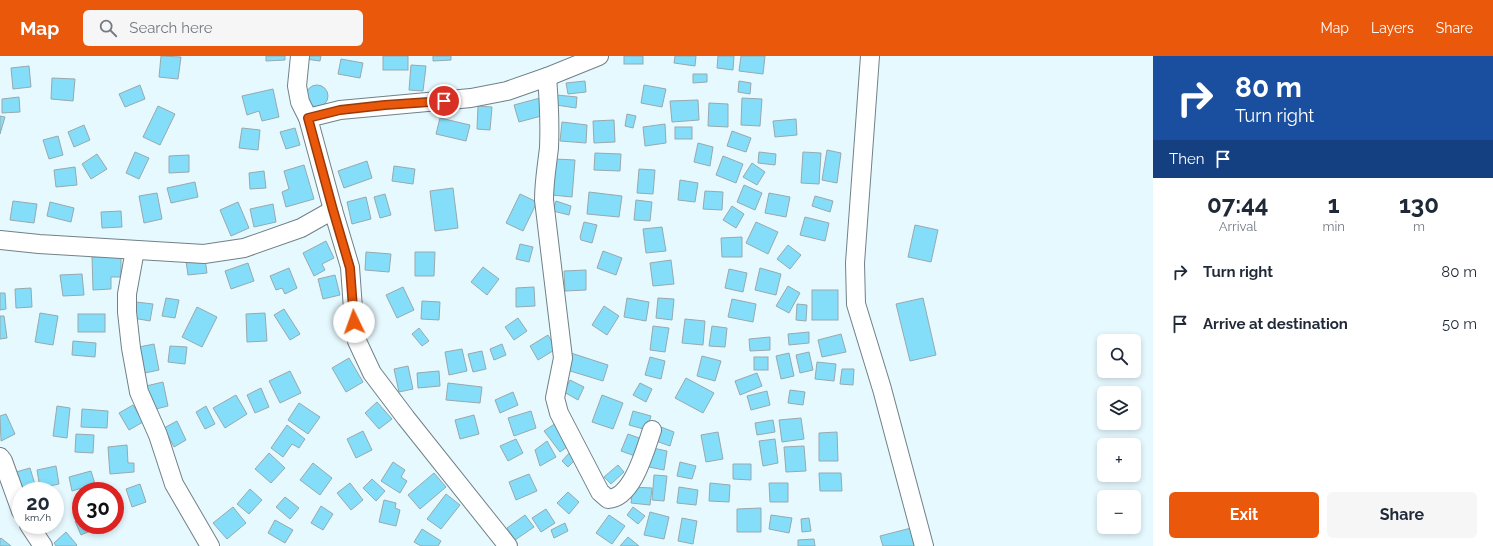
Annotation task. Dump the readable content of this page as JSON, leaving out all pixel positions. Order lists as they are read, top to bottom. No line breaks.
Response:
{"page":{"header":"Map","search":"Search here","nav":["Map","Layers","Share"],"turn":["80 m","Turn right"],"then":"Then","eta":["07:44","Arrival","1","min","130","m"],"list":[{"name":"Turn right","value":"80 m"},{"name":"Arrive at destination","value":"50 m"}],"map_buttons":["+","−"],"speed":"20 km/h","limit":"30","buttons":["Exit","Share"]}}
